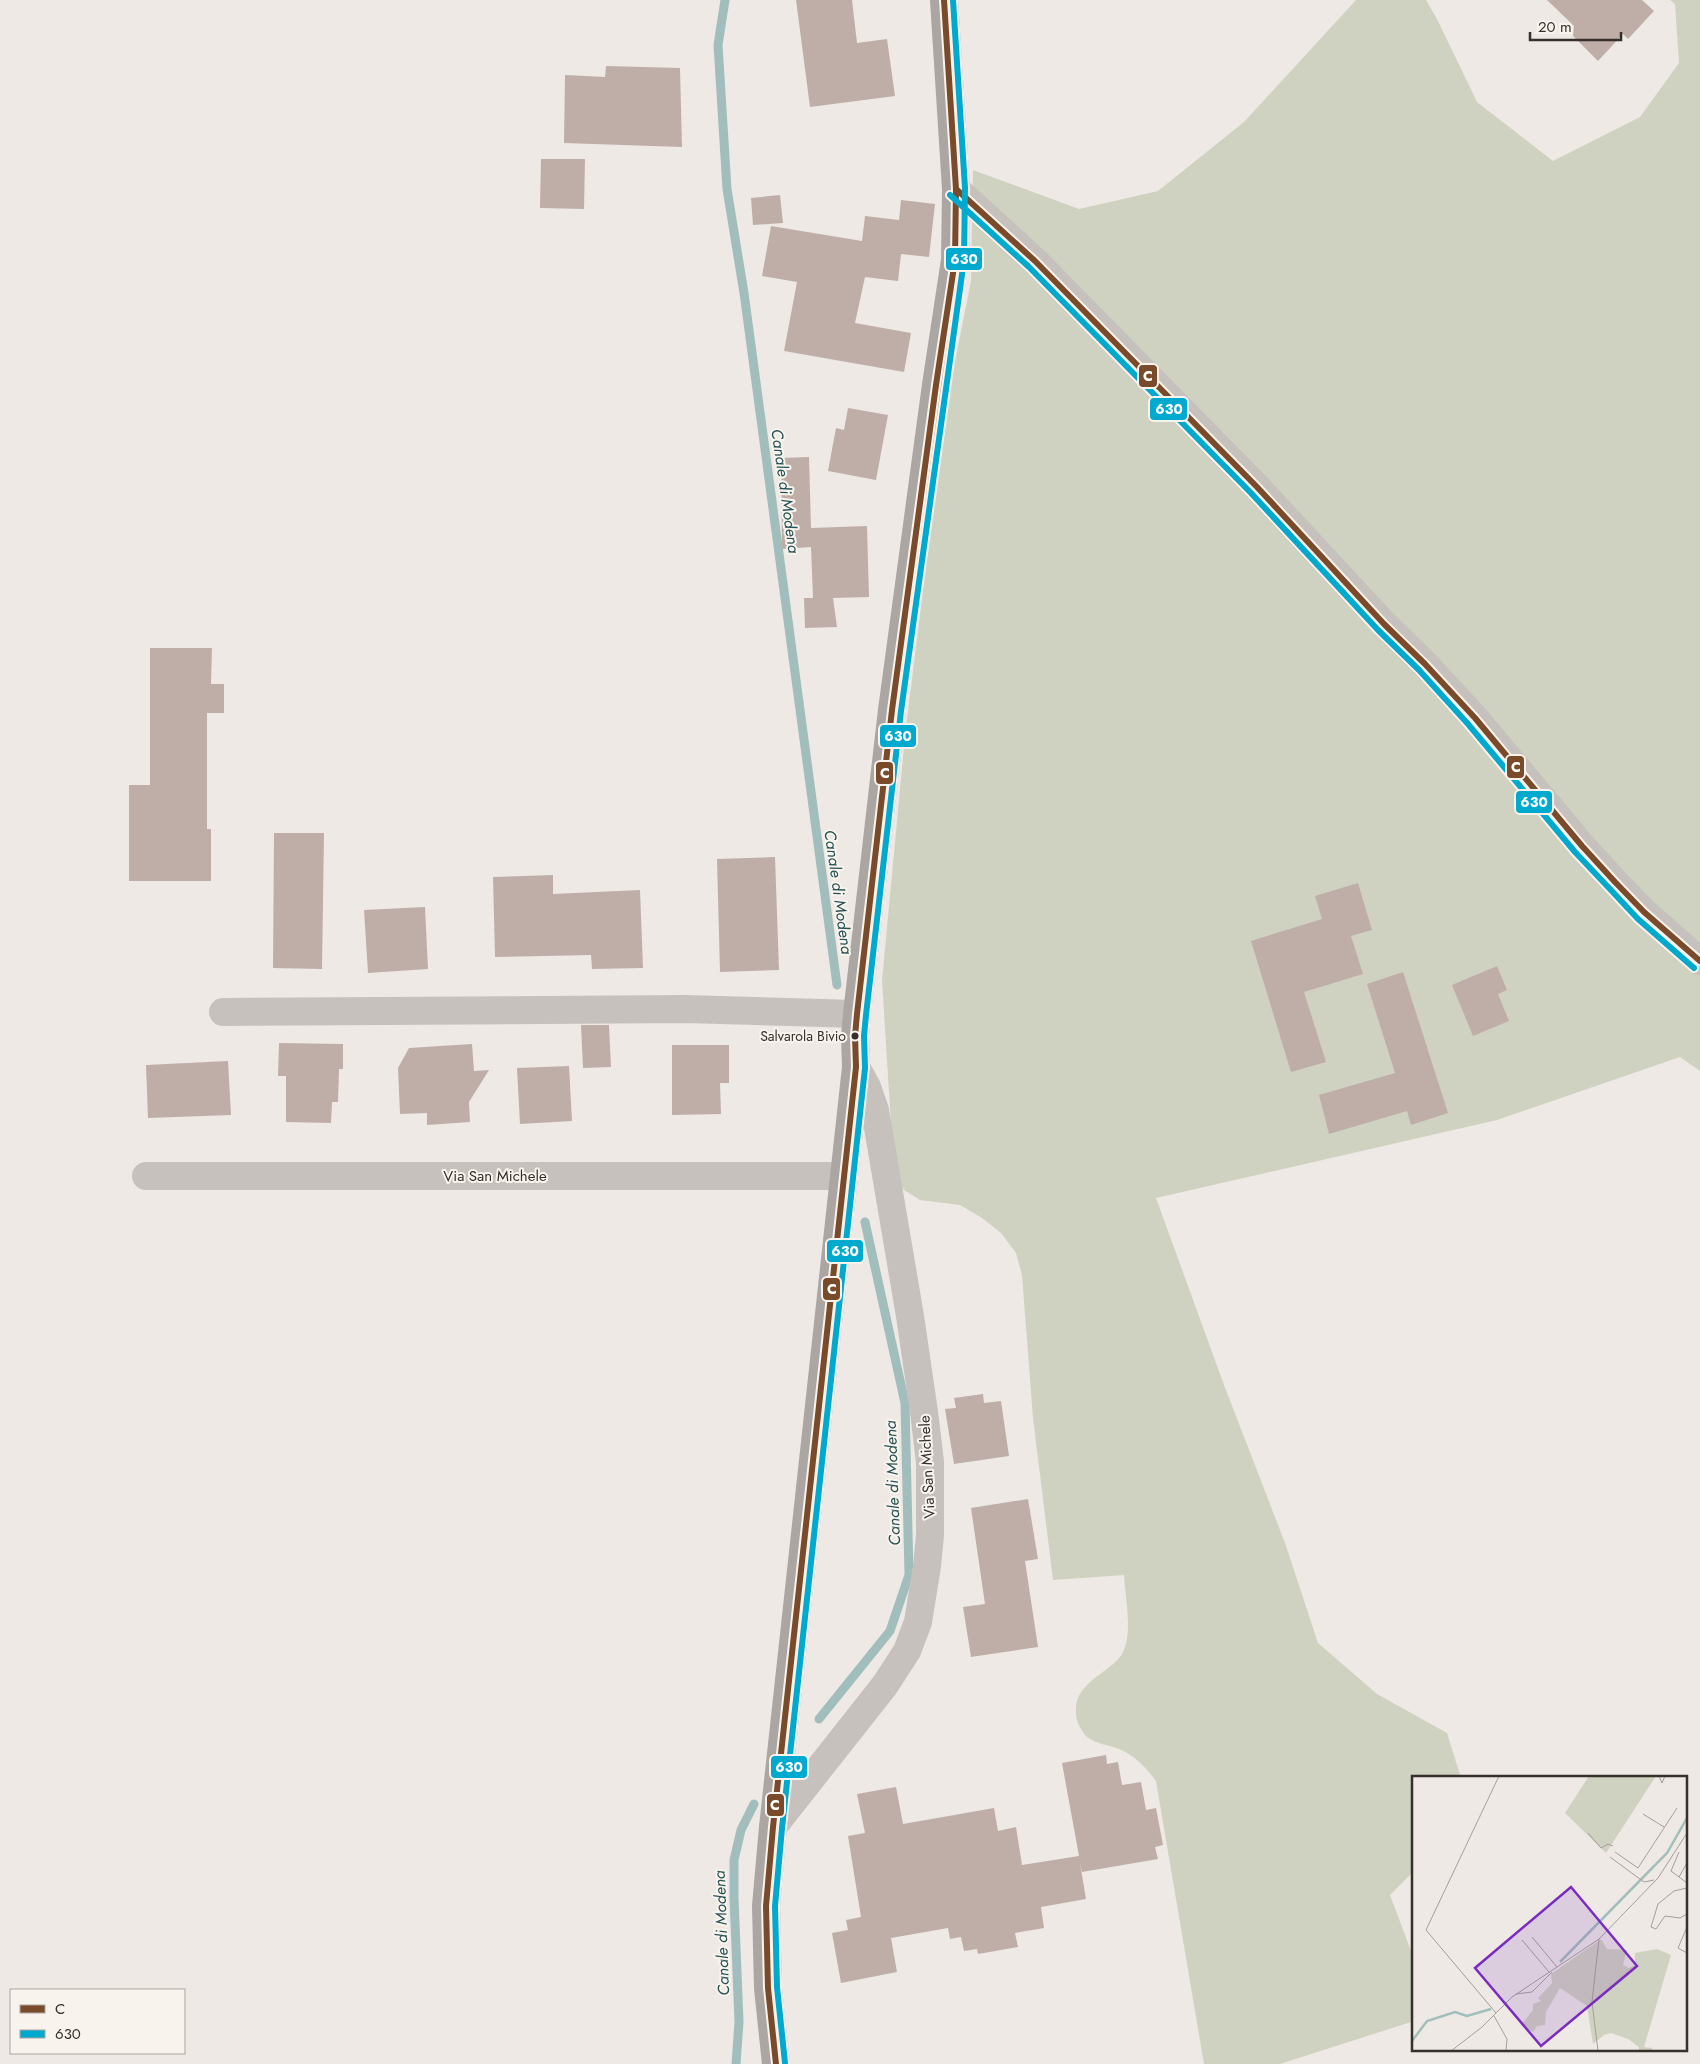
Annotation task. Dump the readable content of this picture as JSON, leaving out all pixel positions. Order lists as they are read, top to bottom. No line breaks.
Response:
{"streets":{"main road":["Via San Michele"]},"water":["Canale di Modena"],"places":["Salvarola Bivio"],"lines":["transit line C","transit line 630"],"legend":["C","630"],"scale_bar":"20 m"}
